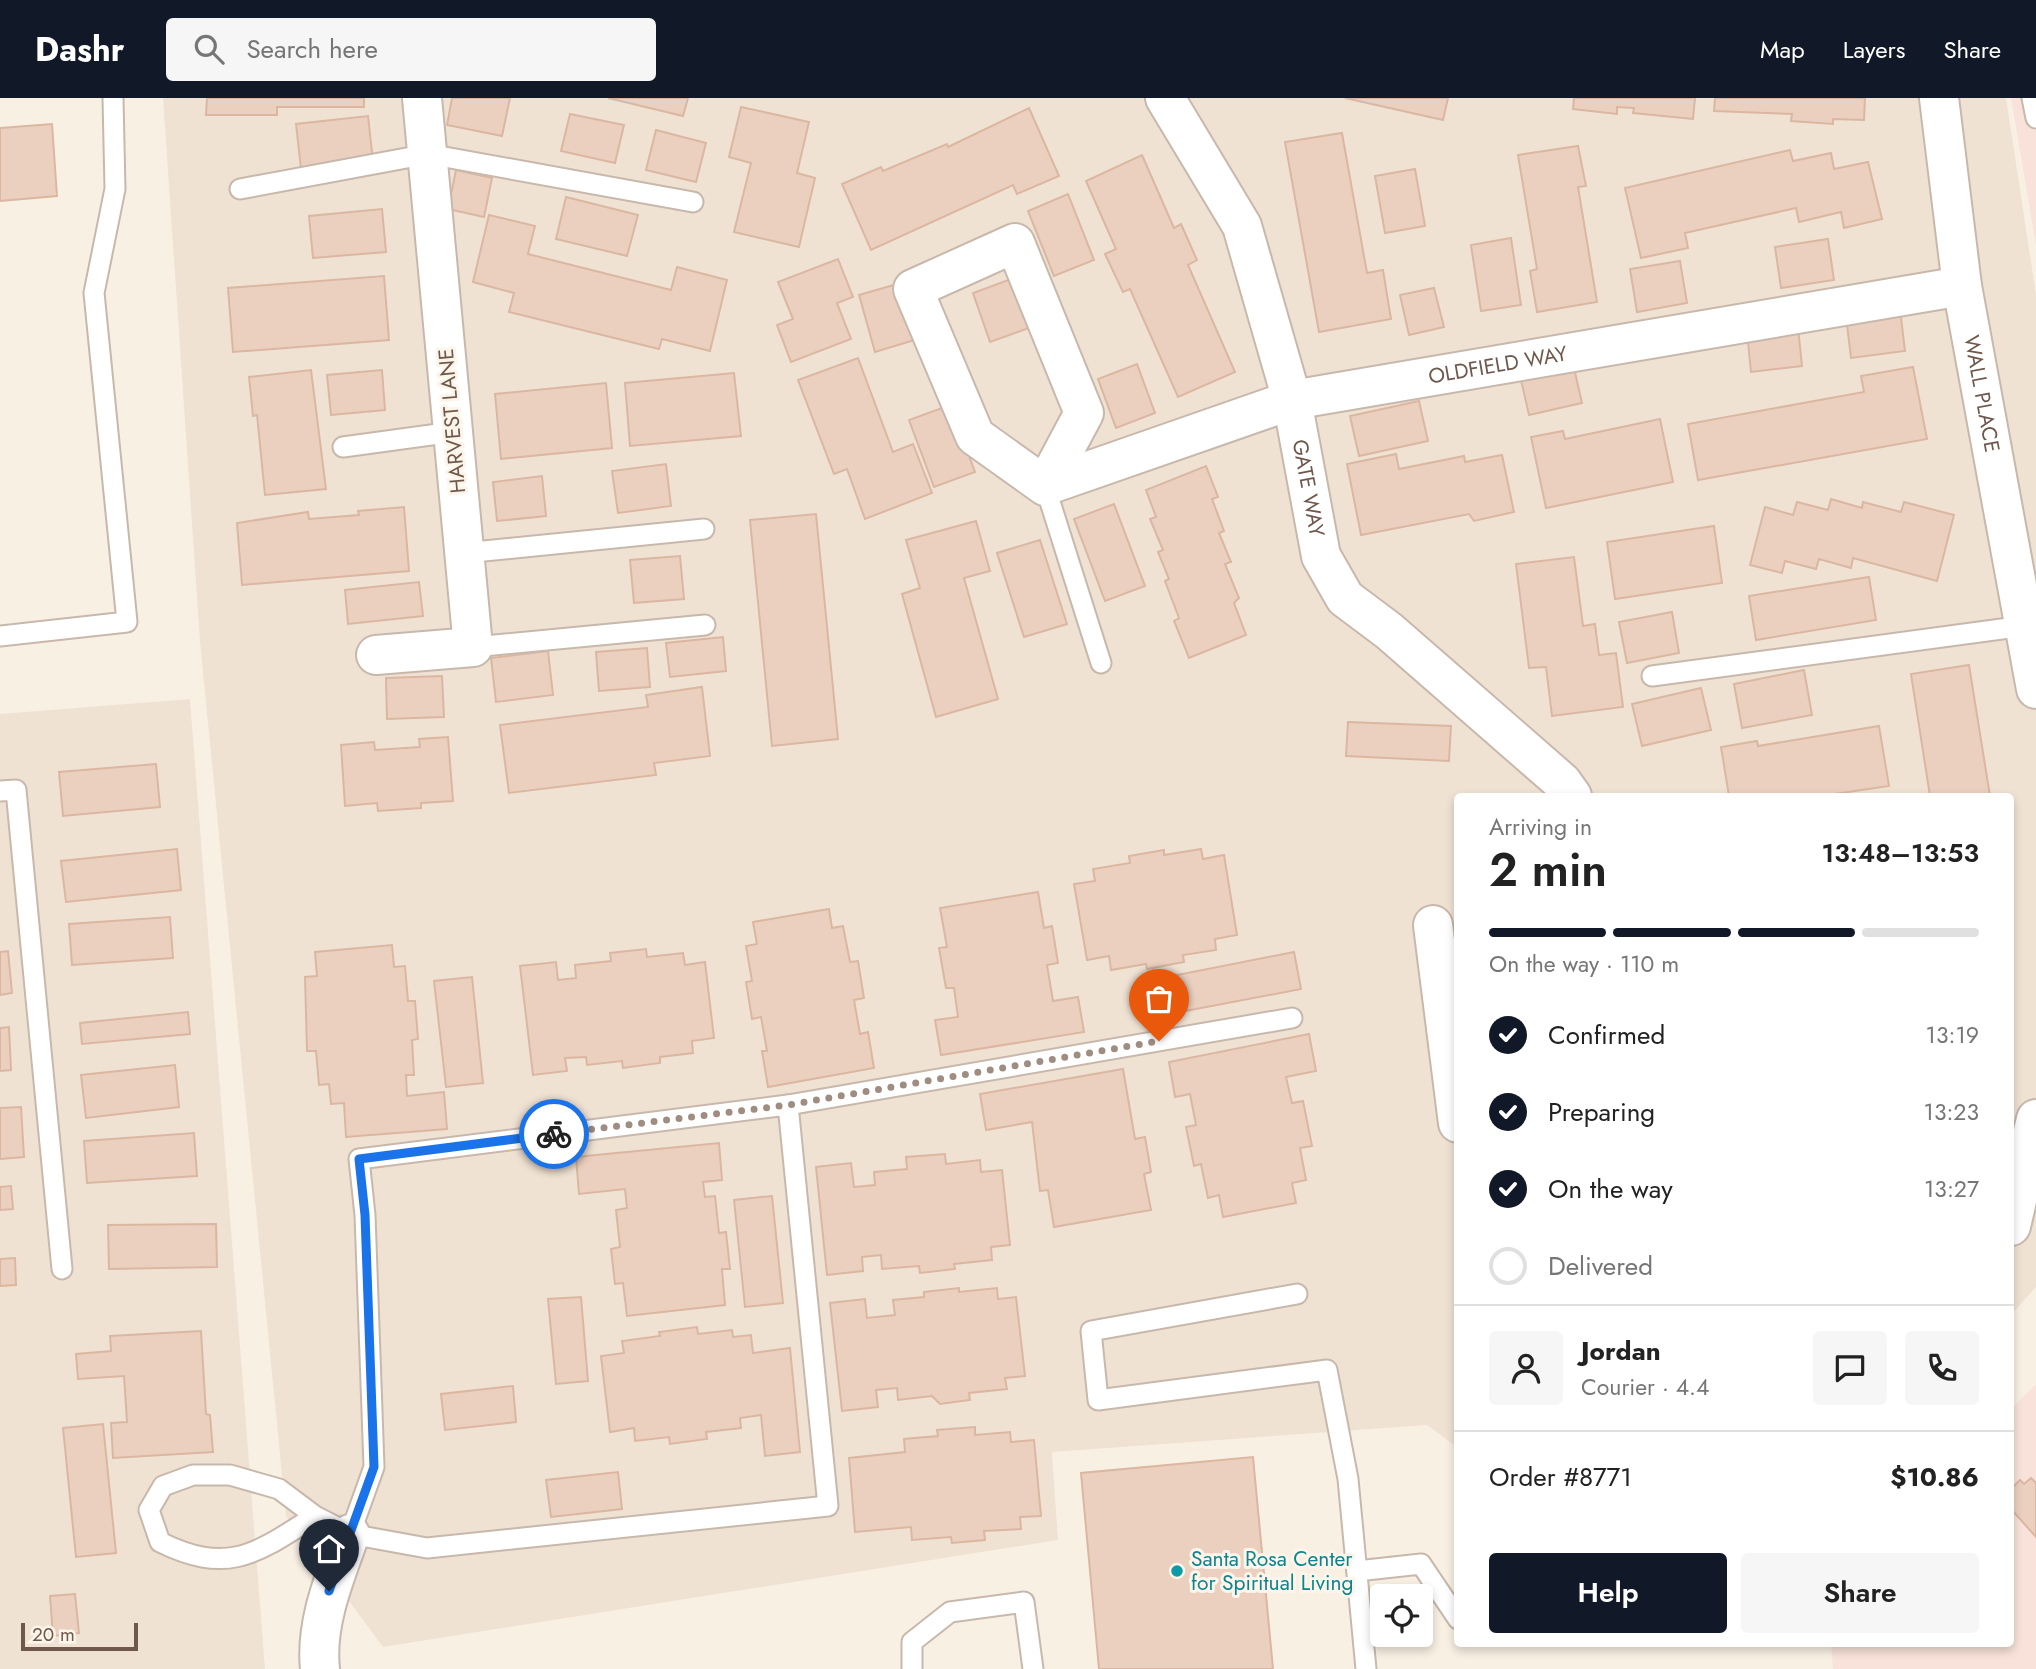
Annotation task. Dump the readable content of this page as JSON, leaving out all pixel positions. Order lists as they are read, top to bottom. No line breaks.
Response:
{"streets":{"street":["OLDFIELD WAY","WALL PLACE","HARVEST LANE","GATE WAY"]},"crossings":[["OLDFIELD WAY","WALL PLACE"],["OLDFIELD WAY","GATE WAY"]],"places":["Santa Rosa Center for Spiritual Living"],"scale_bar":"20 m","page":{"header":"Dashr","search":"Search here","nav":["Map","Layers","Share"],"heading":["2 min","Arriving in","13:48–13:53"],"panel":["Jordan","Courier · 4.4","Order #8771","$10.86"],"bar":"On the way · 110 m","list":[["Confirmed","13:19"],["Preparing","13:23"],["On the way","13:27"],"Delivered"],"buttons":["Help","Share"],"scale":"20 m"}}
